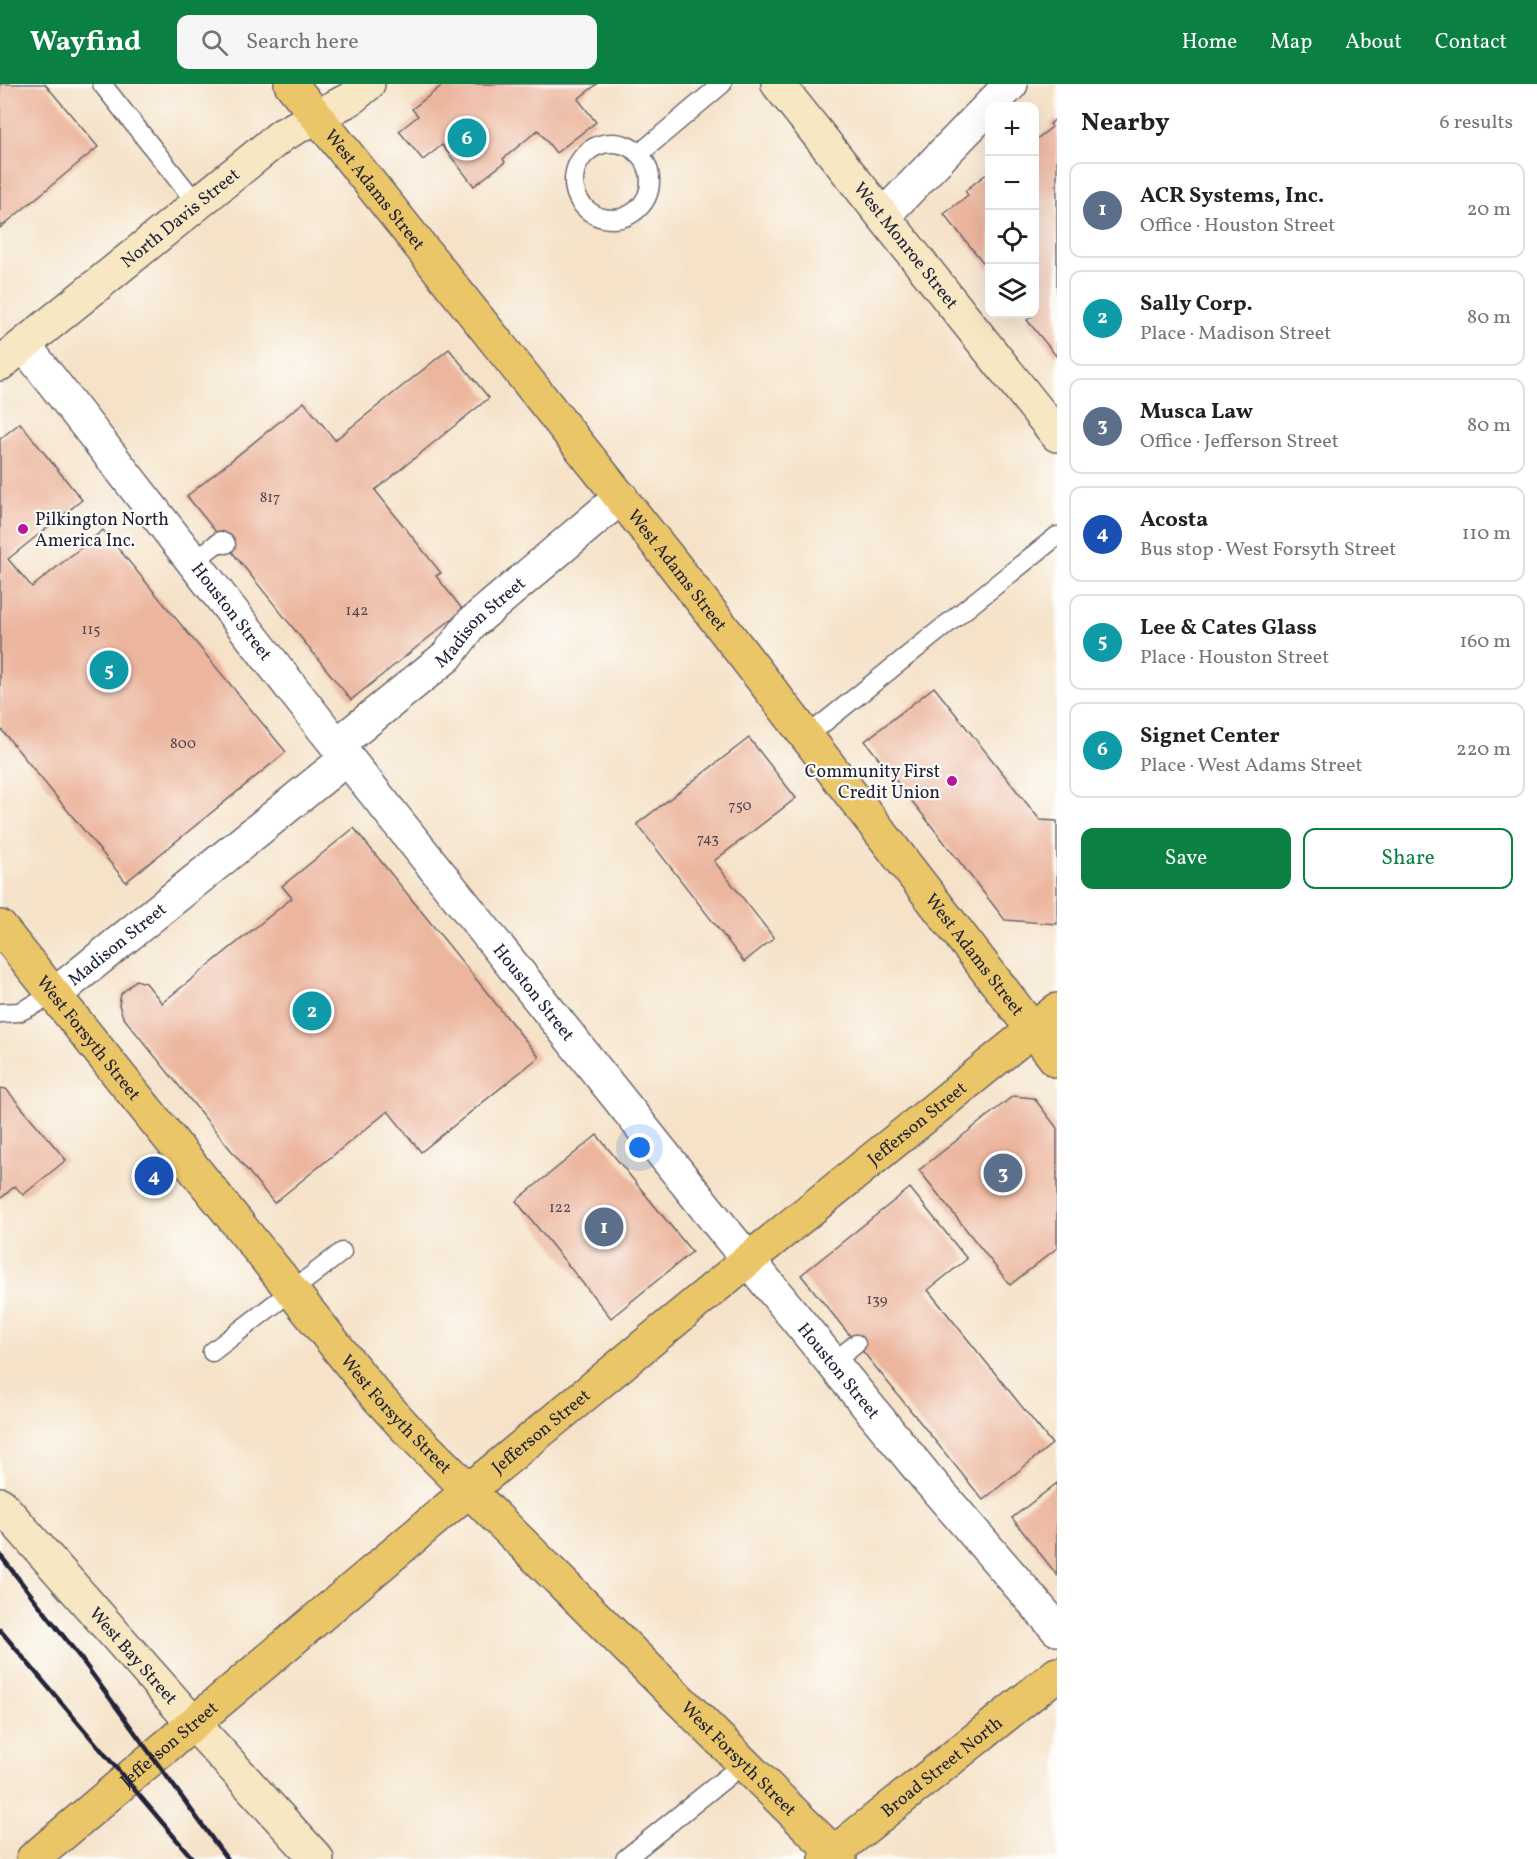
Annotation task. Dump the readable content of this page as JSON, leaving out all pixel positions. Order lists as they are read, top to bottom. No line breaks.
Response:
{"streets":{"main road":["West Adams Street","West Forsyth Street","Jefferson Street","Broad Street North"],"street":["North Davis Street","West Monroe Street","Houston Street","Madison Street","West Bay Street"]},"crossings":[["West Adams Street","North Davis Street"],["West Adams Street","Madison Street"],["West Adams Street","Jefferson Street"],["North Davis Street","Houston Street"],["Houston Street","Madison Street"],["Houston Street","Jefferson Street"],["Madison Street","West Forsyth Street"],["West Forsyth Street","Jefferson Street"],["West Forsyth Street","Broad Street North"],["Jefferson Street","West Bay Street"]],"places":["Pilkington North America Inc.","Community First Credit Union"],"house_numbers":["817","142","115","800","750","743","122","139"],"page":{"header":"Wayfind","search":"Search here","nav":["Home","Map","About","Contact"],"heading":["Nearby","6 results"],"map_buttons":["+","−"],"pins":["6","5","2","3","4","1"],"list":[{"mark":"1","name":"ACR Systems, Inc.","note":"Office · Houston Street","value":"20 m"},{"mark":"2","name":"Sally Corp.","note":"Place · Madison Street","value":"80 m"},{"mark":"3","name":"Musca Law","note":"Office · Jefferson Street","value":"80 m"},{"mark":"4","name":"Acosta","note":"Bus stop · West Forsyth Street","value":"110 m"},{"mark":"5","name":"Lee & Cates Glass","note":"Place · Houston Street","value":"160 m"},{"mark":"6","name":"Signet Center","note":"Place · West Adams Street","value":"220 m"}],"buttons":["Save","Share"]}}
